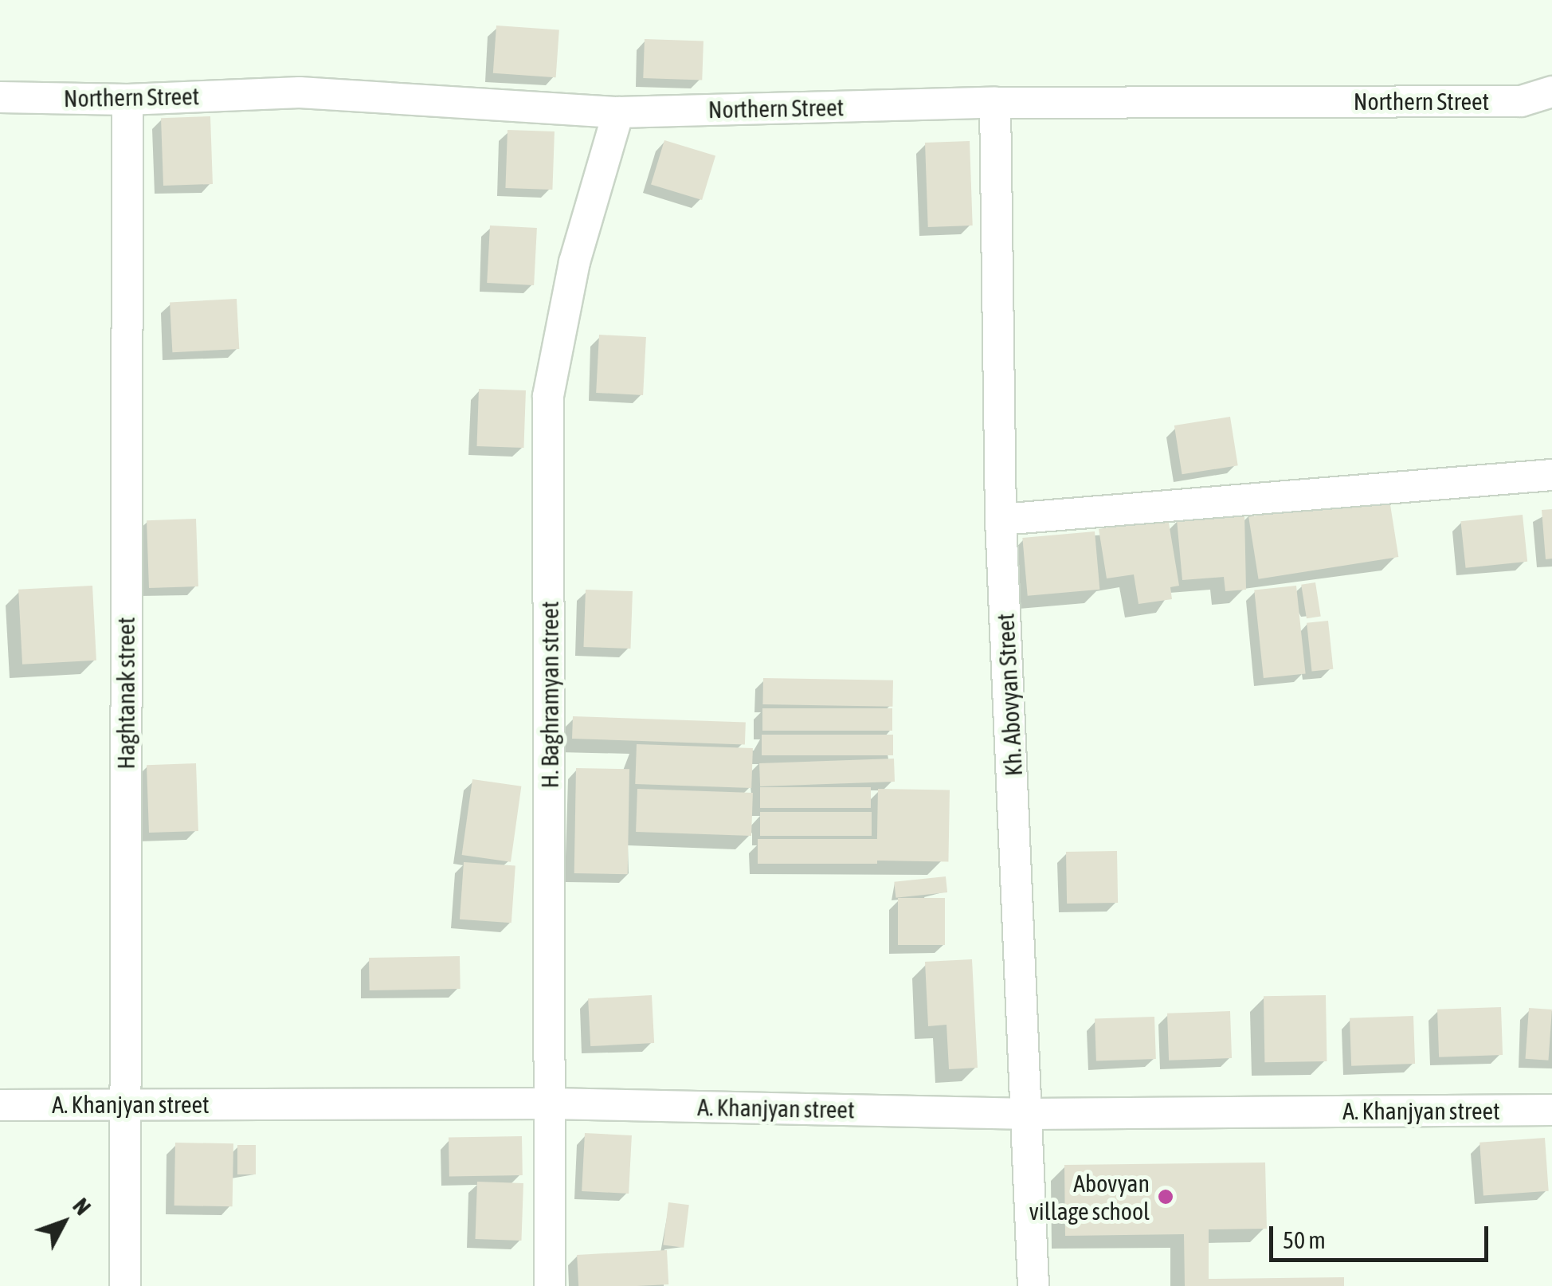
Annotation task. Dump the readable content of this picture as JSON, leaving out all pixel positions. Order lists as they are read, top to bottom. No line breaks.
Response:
{"streets":{"street":["Northern Street","Haghtanak street","H. Baghramyan street","Kh. Abovyan Street","A. Khanjyan street"]},"crossings":[["Northern Street","Haghtanak street"],["Northern Street","H. Baghramyan street"],["Northern Street","Kh. Abovyan Street"],["Haghtanak street","A. Khanjyan street"],["H. Baghramyan street","A. Khanjyan street"],["Kh. Abovyan Street","A. Khanjyan street"]],"places":["Abovyan village school"],"scale_bar":"50 m","north":"top right"}
